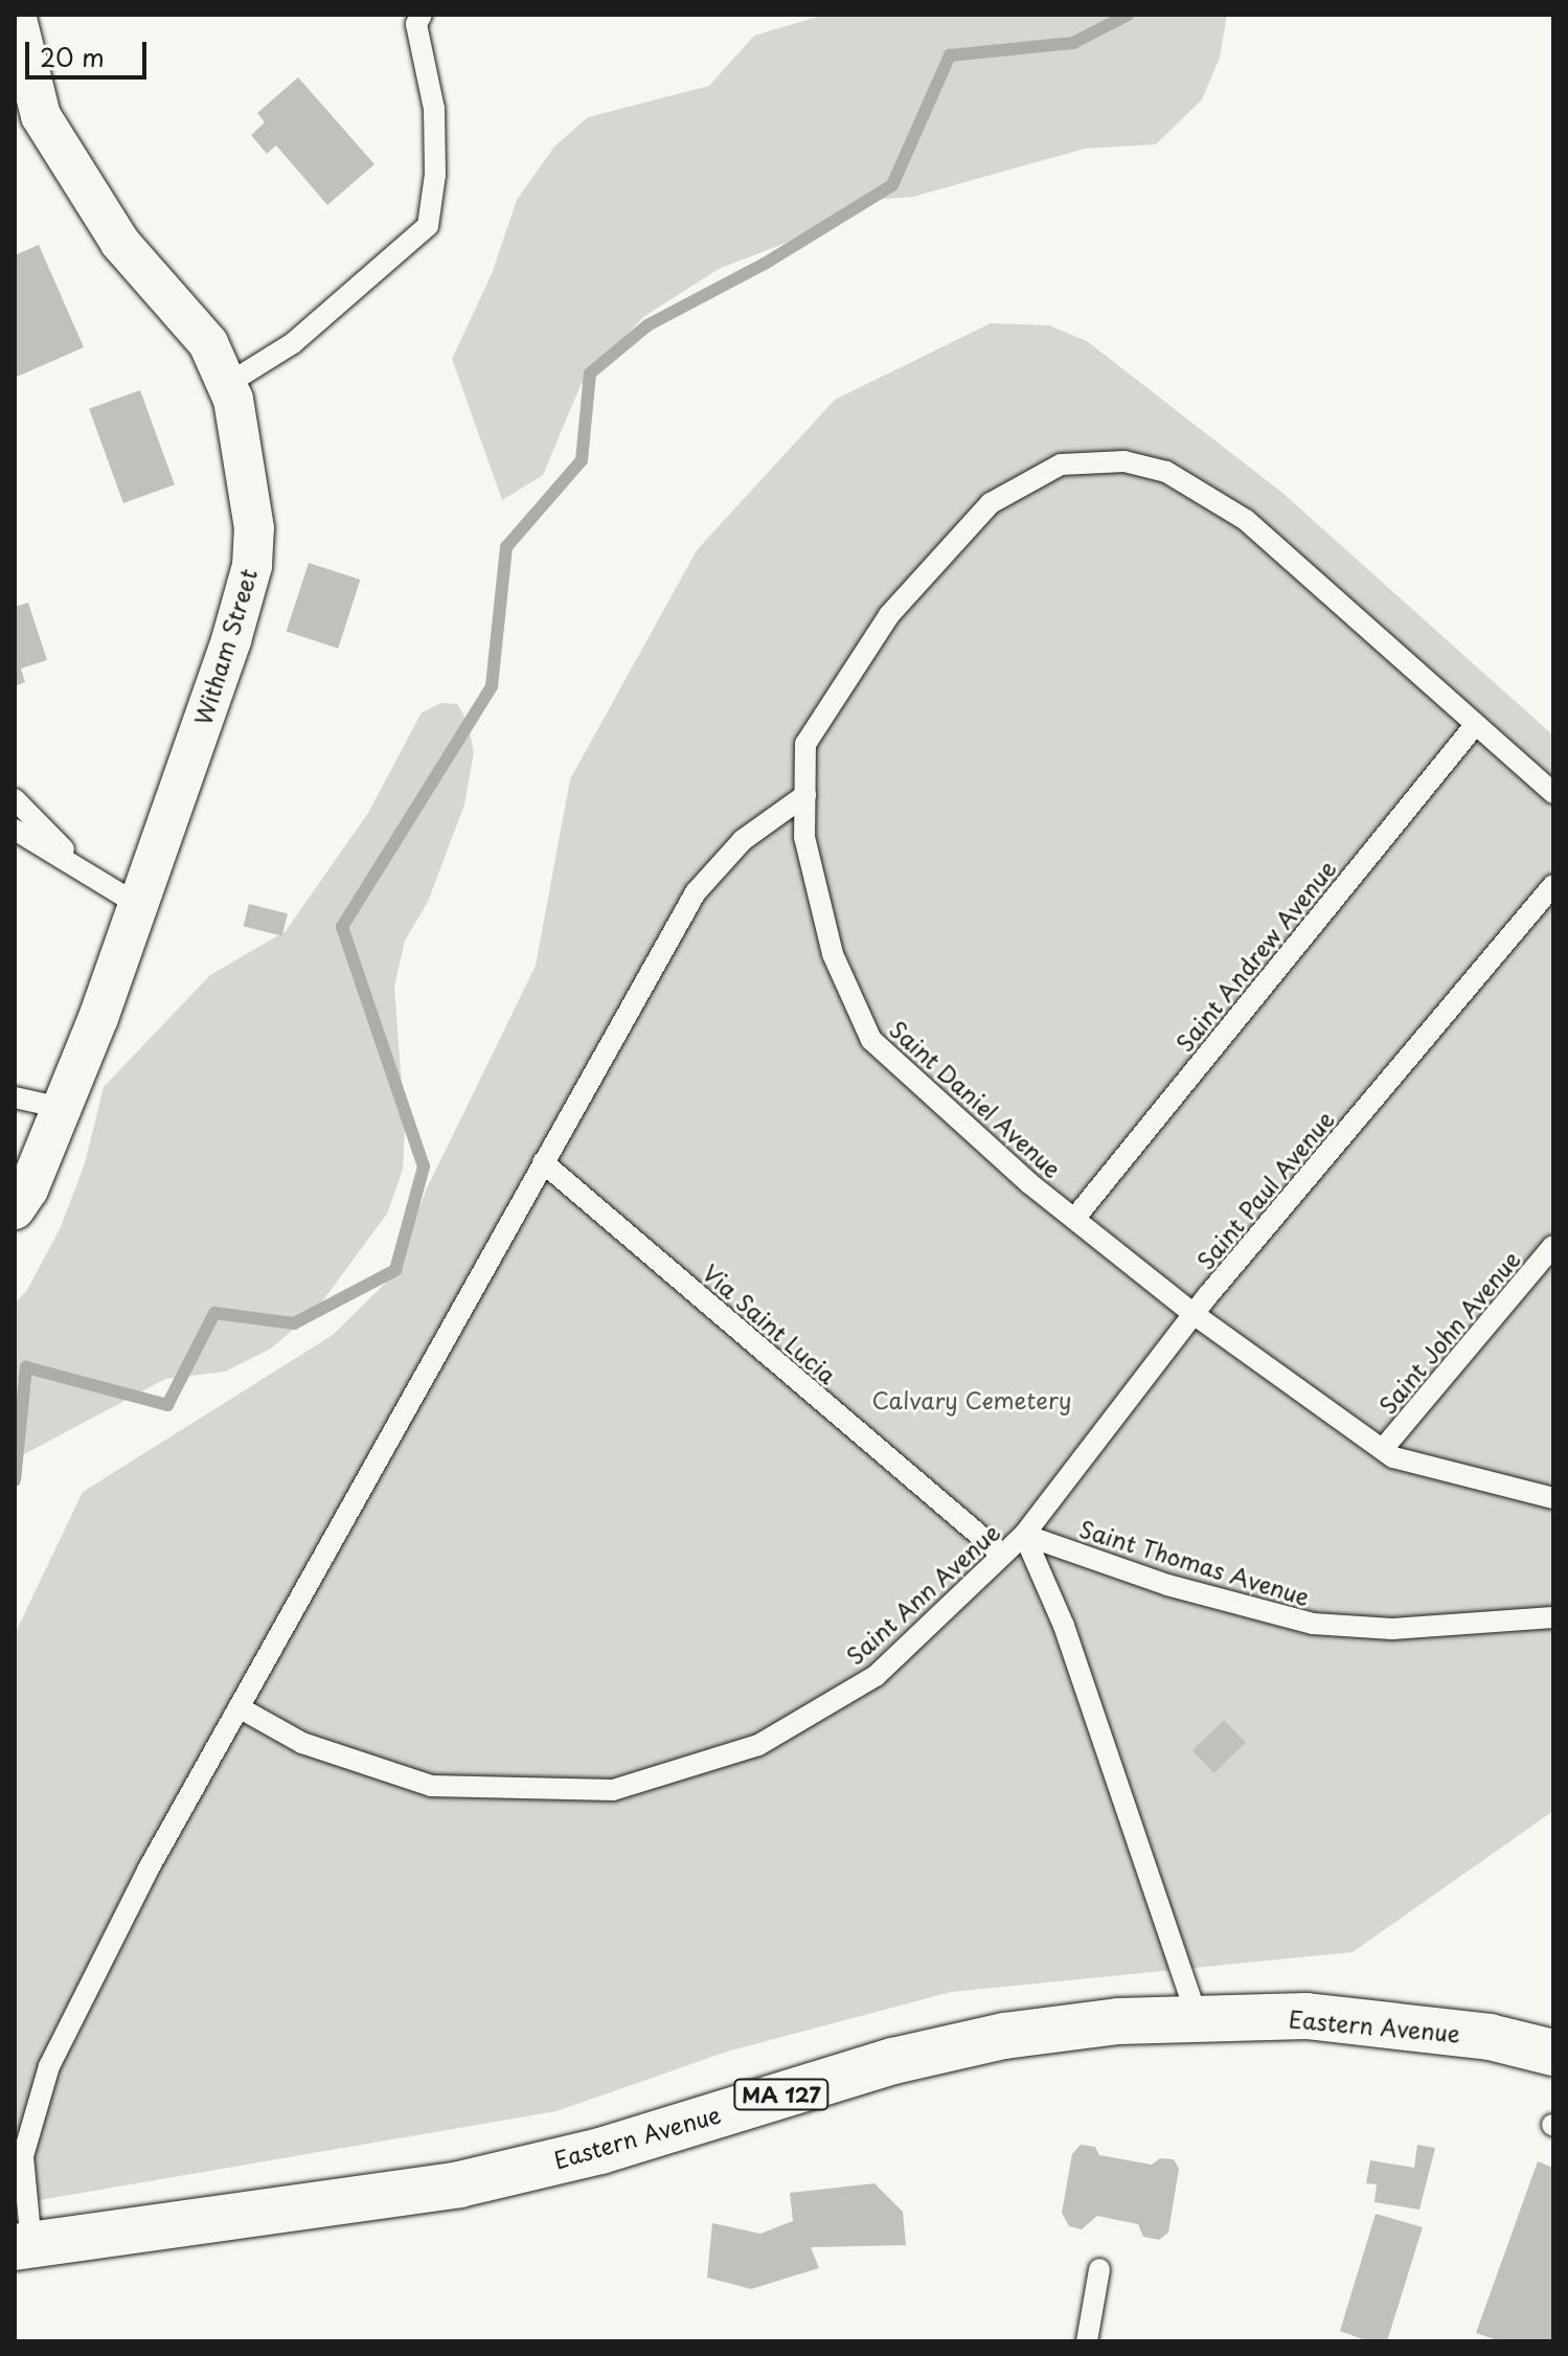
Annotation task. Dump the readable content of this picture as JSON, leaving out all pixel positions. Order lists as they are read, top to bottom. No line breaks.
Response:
{"streets":{"main road":["Eastern Avenue","MA 127"],"street":["Witham Street"],"lane":["Saint Andrew Avenue","Saint Daniel Avenue","Saint Paul Avenue","Via Saint Lucia","Saint John Avenue","Saint Thomas Avenue","Saint Ann Avenue"]},"crossings":[["Saint Andrew Avenue","Saint Daniel Avenue"],["Saint Daniel Avenue","Saint Paul Avenue"],["Saint Daniel Avenue","Saint John Avenue"],["Saint Paul Avenue","Saint Thomas Avenue"],["Saint Paul Avenue","Saint Ann Avenue"],["Via Saint Lucia","Saint Ann Avenue"],["Saint Thomas Avenue","Saint Ann Avenue"]],"parks":["Calvary Cemetery"],"scale_bar":"20 m"}
